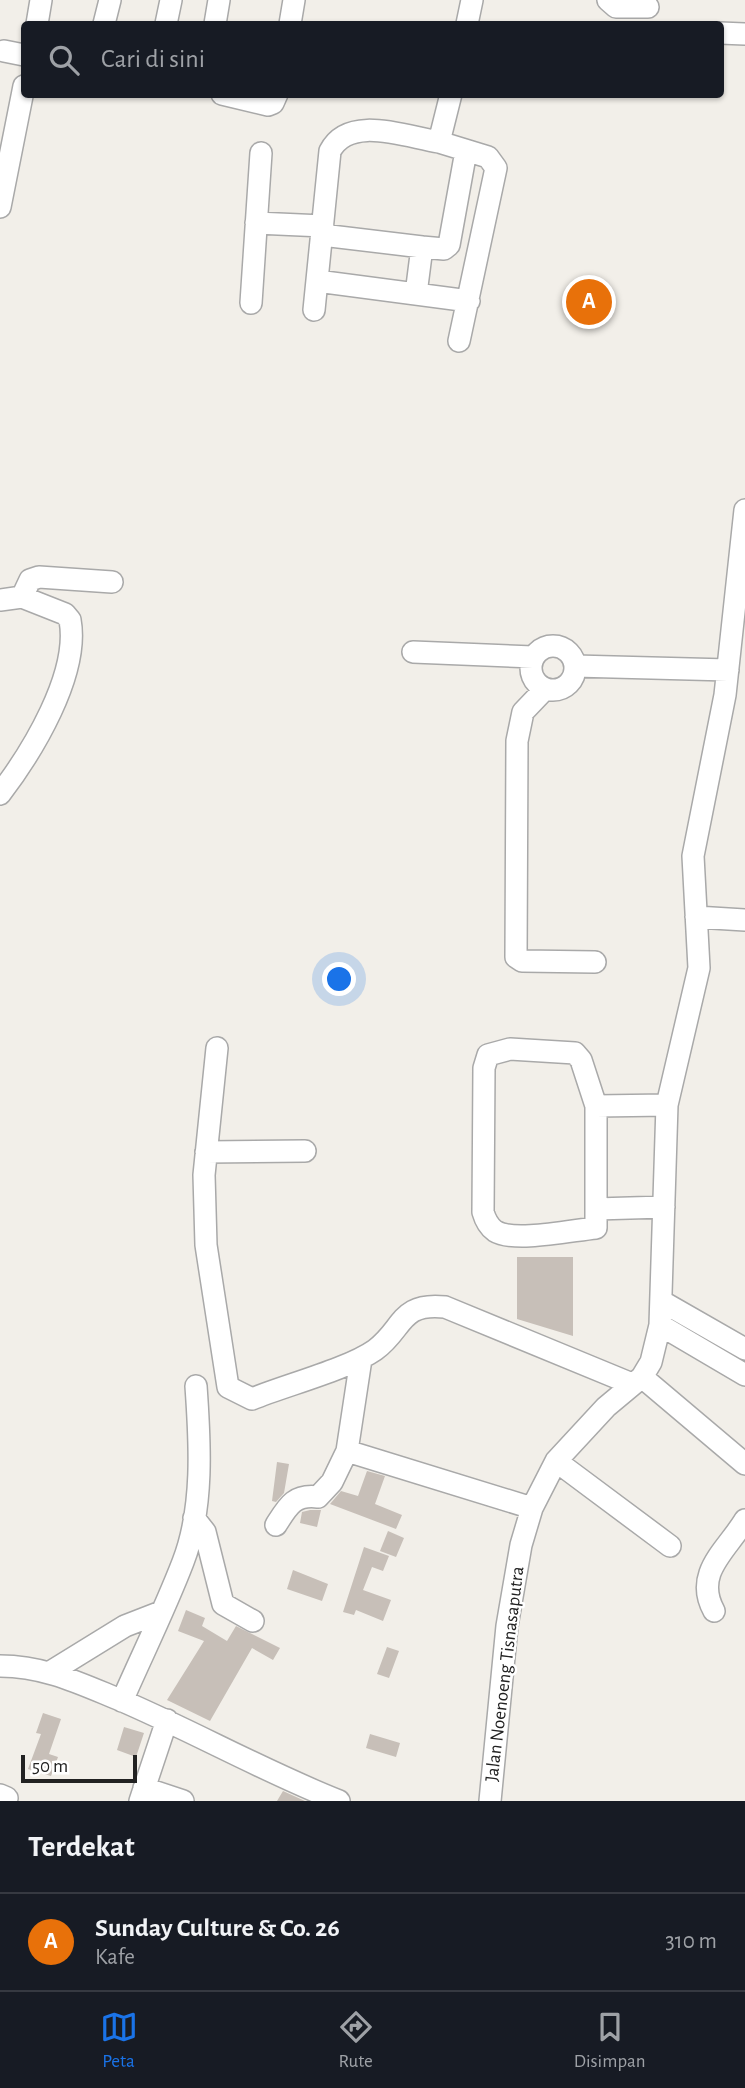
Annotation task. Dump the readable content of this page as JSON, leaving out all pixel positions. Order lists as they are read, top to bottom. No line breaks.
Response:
{"streets":{"street":["Jalan Noenoeng Tisnasaputra"]},"scale_bar":"50 m","page":{"search":"Cari di sini","pins":"A","scale":"50 m","heading":"Terdekat","list":[{"mark":"A","name":"Sunday Culture & Co. 26","note":"Kafe","value":"310 m"}],"nav":["Peta","Rute","Disimpan"]}}
